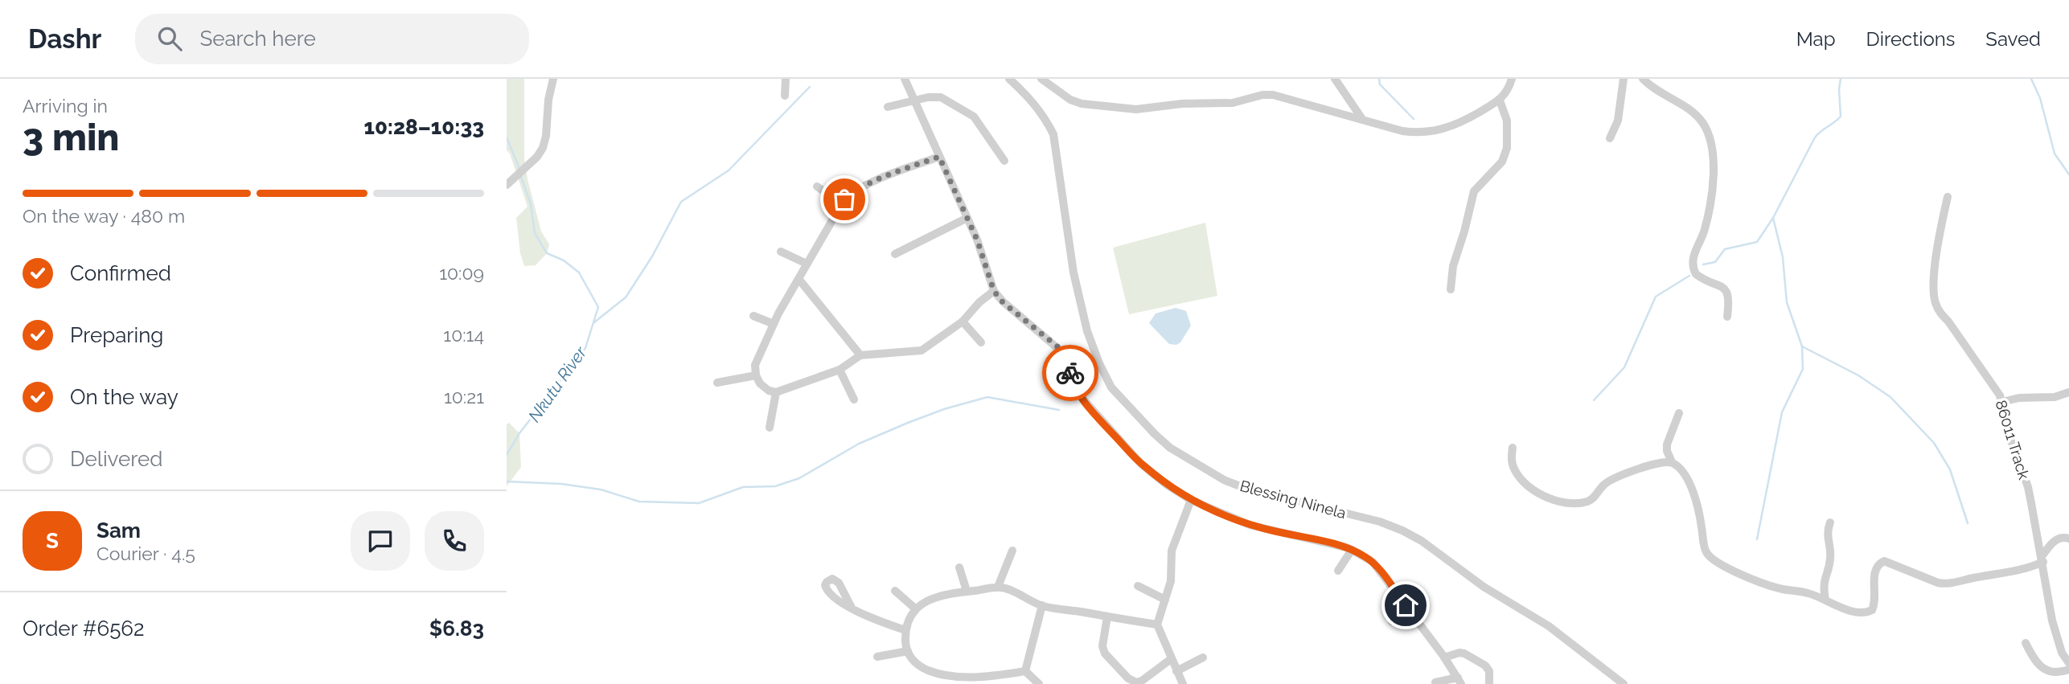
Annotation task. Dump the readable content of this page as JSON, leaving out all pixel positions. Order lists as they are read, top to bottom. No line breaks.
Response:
{"streets":{"street":["86011 Track","Blessing Ninela"]},"water":["Nkutu River"],"page":{"header":"Dashr","search":"Search here","nav":["Map","Directions","Saved"],"heading":["3 min","Arriving in","10:28–10:33"],"panel":["Sam","Courier · 4.5","Order #6562","$6.83"],"bar":"On the way · 480 m","list":[["Confirmed","10:09"],["Preparing","10:14"],["On the way","10:21"],"Delivered"],"round":"S"}}
